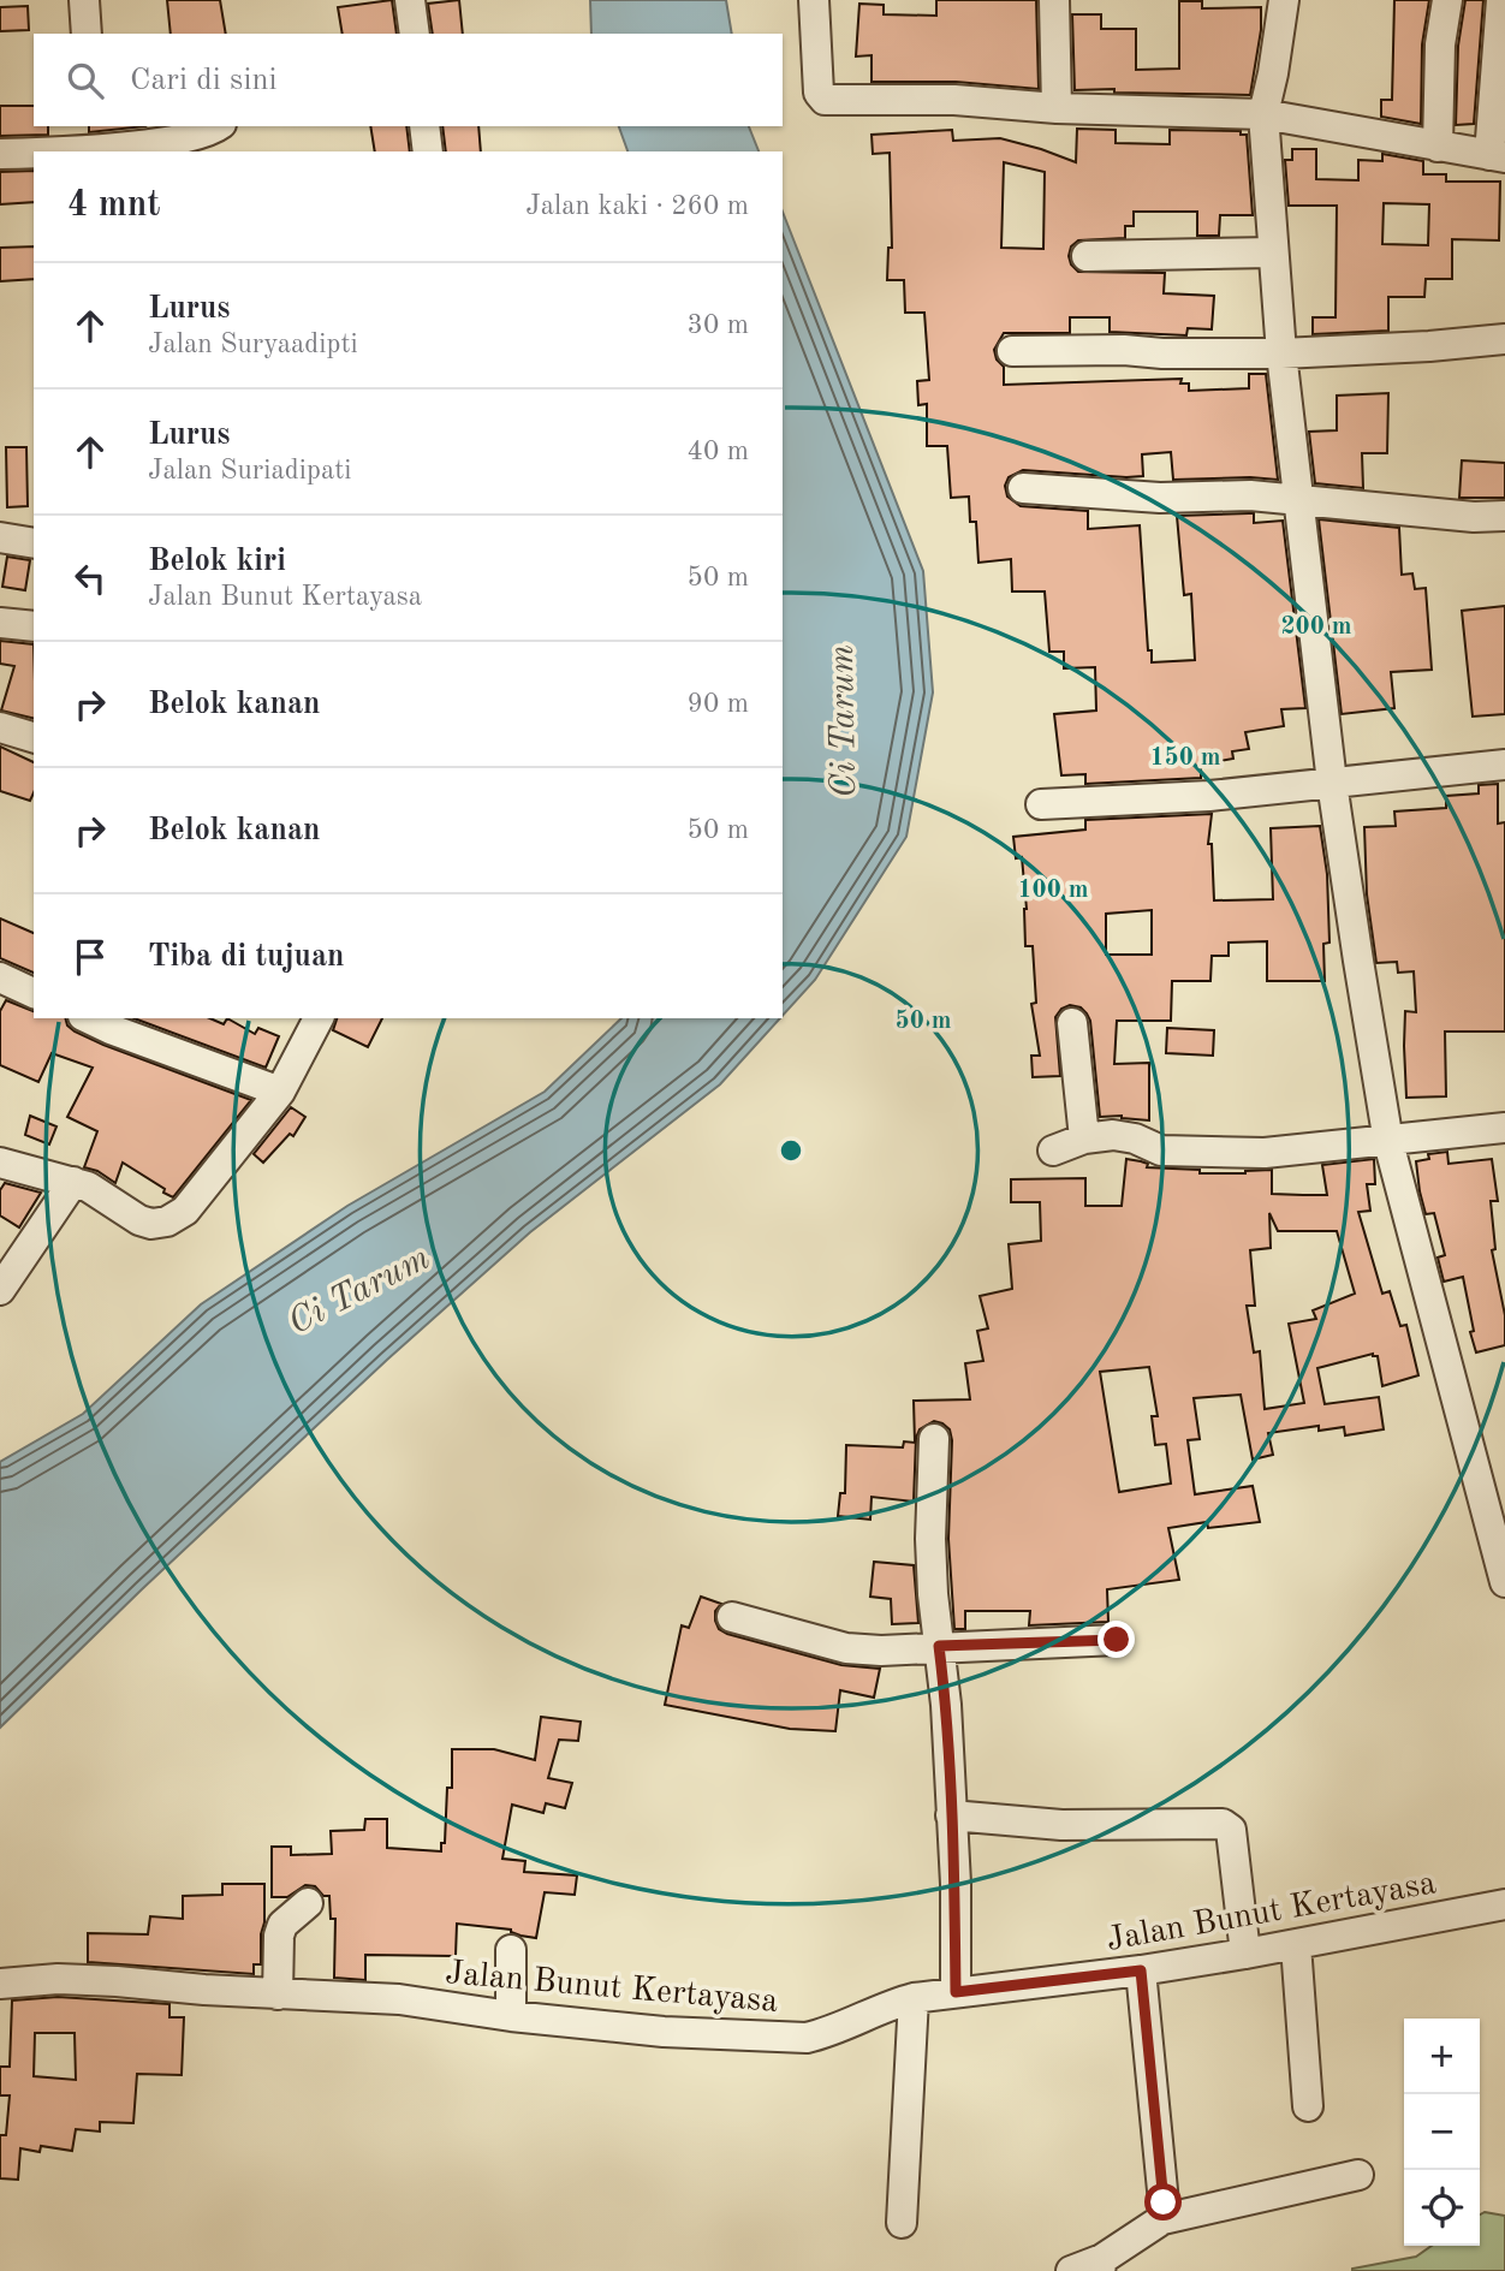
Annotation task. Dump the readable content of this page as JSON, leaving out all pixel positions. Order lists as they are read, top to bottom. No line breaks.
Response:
{"streets":{"street":["Jalan Bunut Kertayasa"]},"water":["Ci Tarum"],"page":{"search":"Cari di sini","heading":["4 mnt","Jalan kaki · 260 m"],"list":[["Lurus","Jalan Suryaadipti","30 m"],["Lurus","Jalan Suriadipati","40 m"],["Belok kiri","Jalan Bunut Kertayasa","50 m"],["Belok kanan","90 m"],["Belok kanan","50 m"],"Tiba di tujuan"],"map_buttons":["+","−"]},"rings":["200 m","150 m","100 m","50 m"]}
